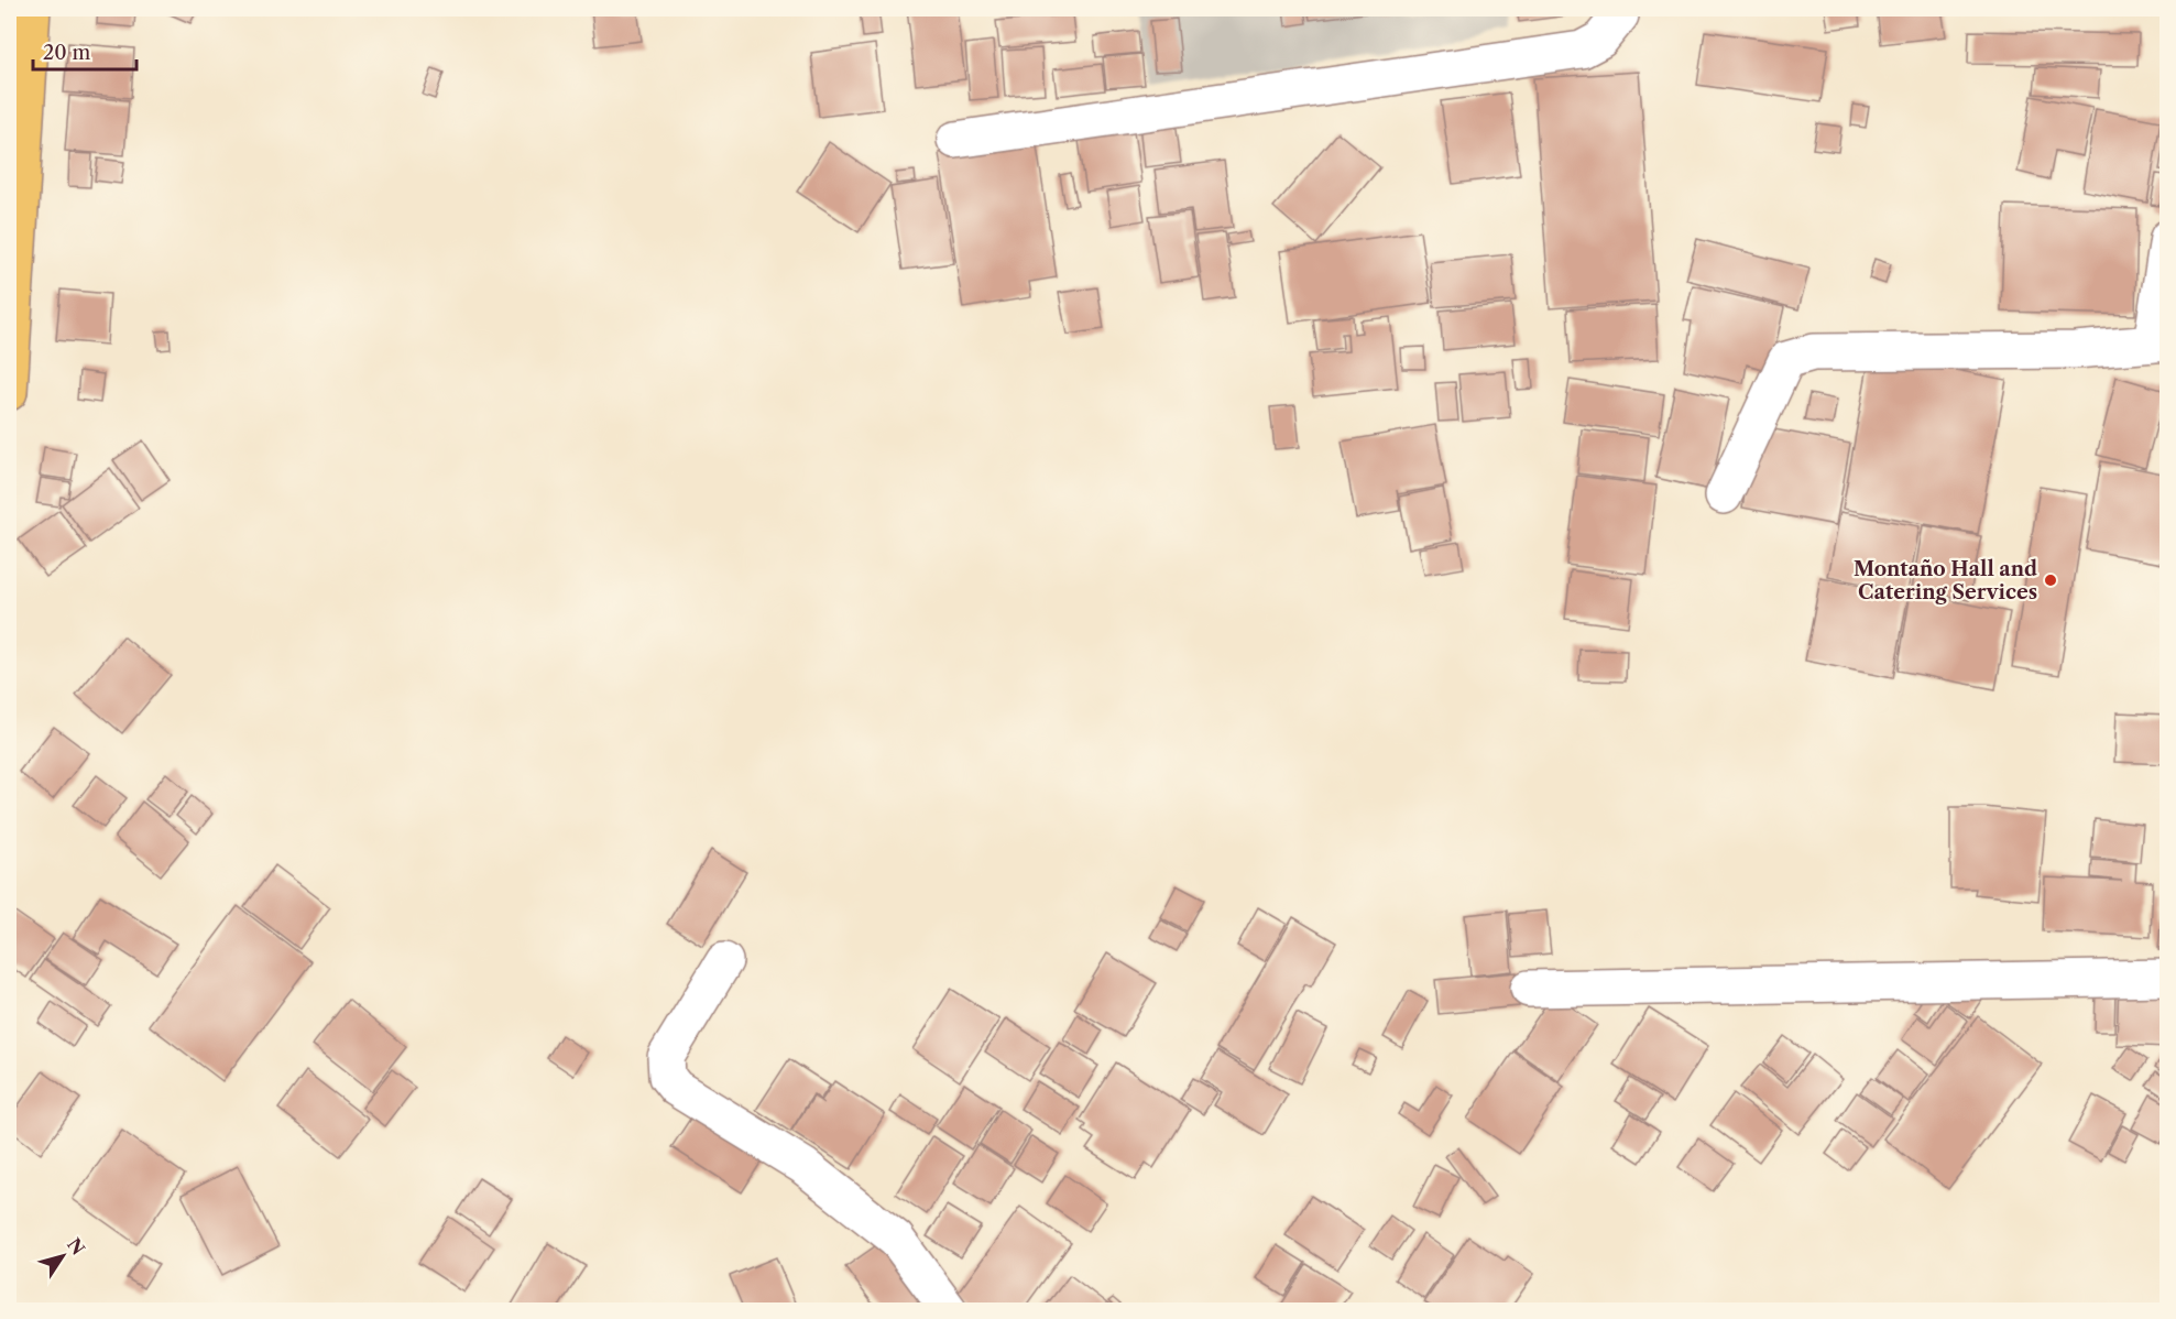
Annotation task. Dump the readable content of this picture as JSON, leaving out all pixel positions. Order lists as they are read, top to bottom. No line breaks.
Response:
{"places":["Montaño Hall and Catering Services"],"scale_bar":"20 m","north":"top right"}
